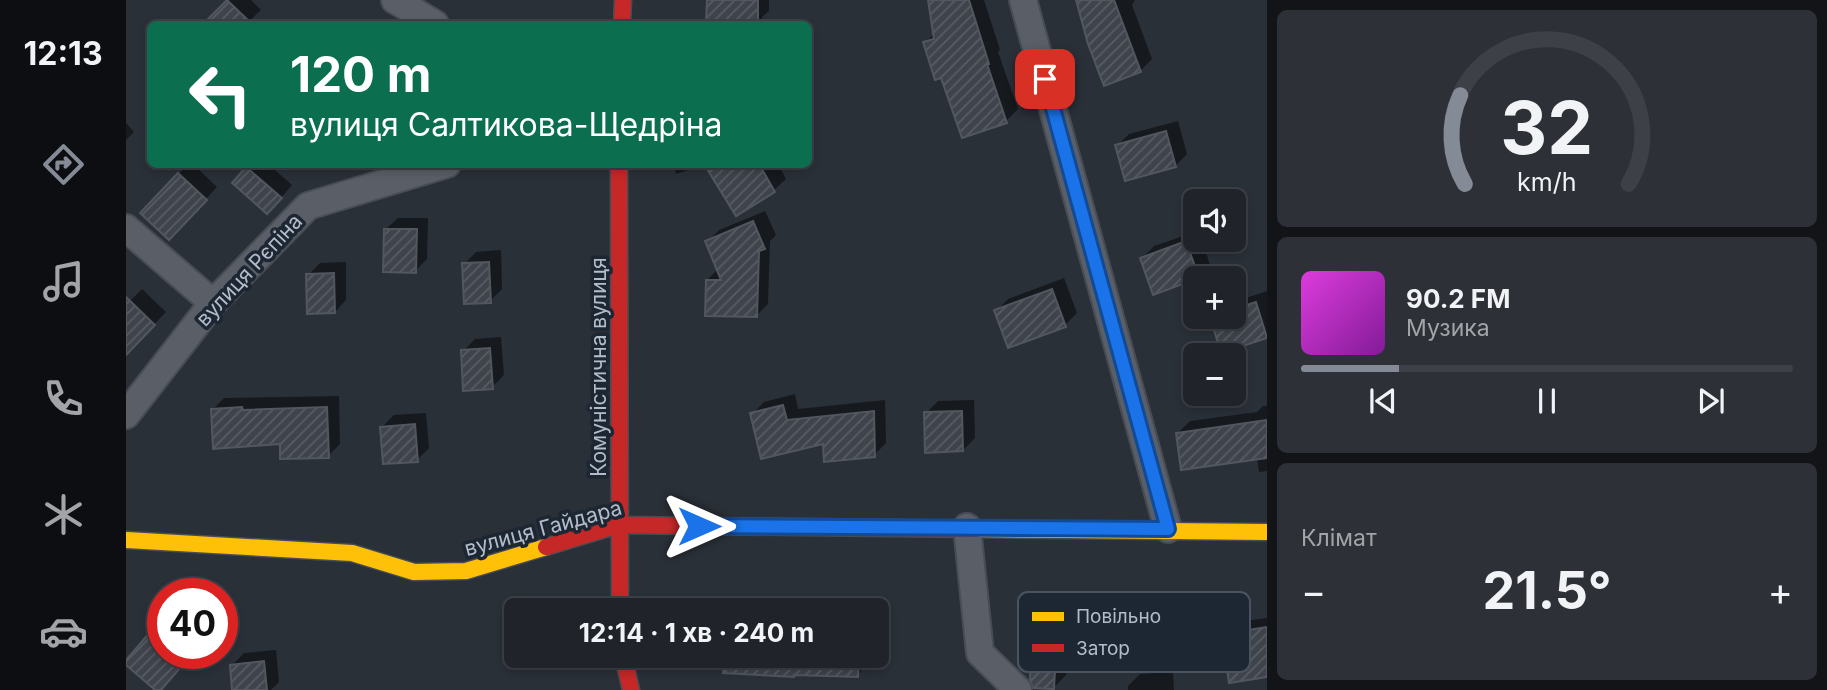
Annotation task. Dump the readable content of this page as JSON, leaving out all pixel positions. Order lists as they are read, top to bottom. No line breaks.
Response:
{"streets":{"street":["вулиця Рєпіна","Комуністична вулиця","вулиця Гайдара"]},"crossings":[["Комуністична вулиця","вулиця Гайдара"]],"legend":["Повільно","Затор"],"page":{"tabs":"12:13","turn":["120 m","вулиця Салтикова-Щедріна"],"map_buttons":["+","−"],"song":["90.2 FM","Музика"],"tile":"Клімат","heat":["−","21.5°","+"],"limit":"40","trip":"12:14 · 1 хв · 240 m","gauge":["32","km/h"]}}
